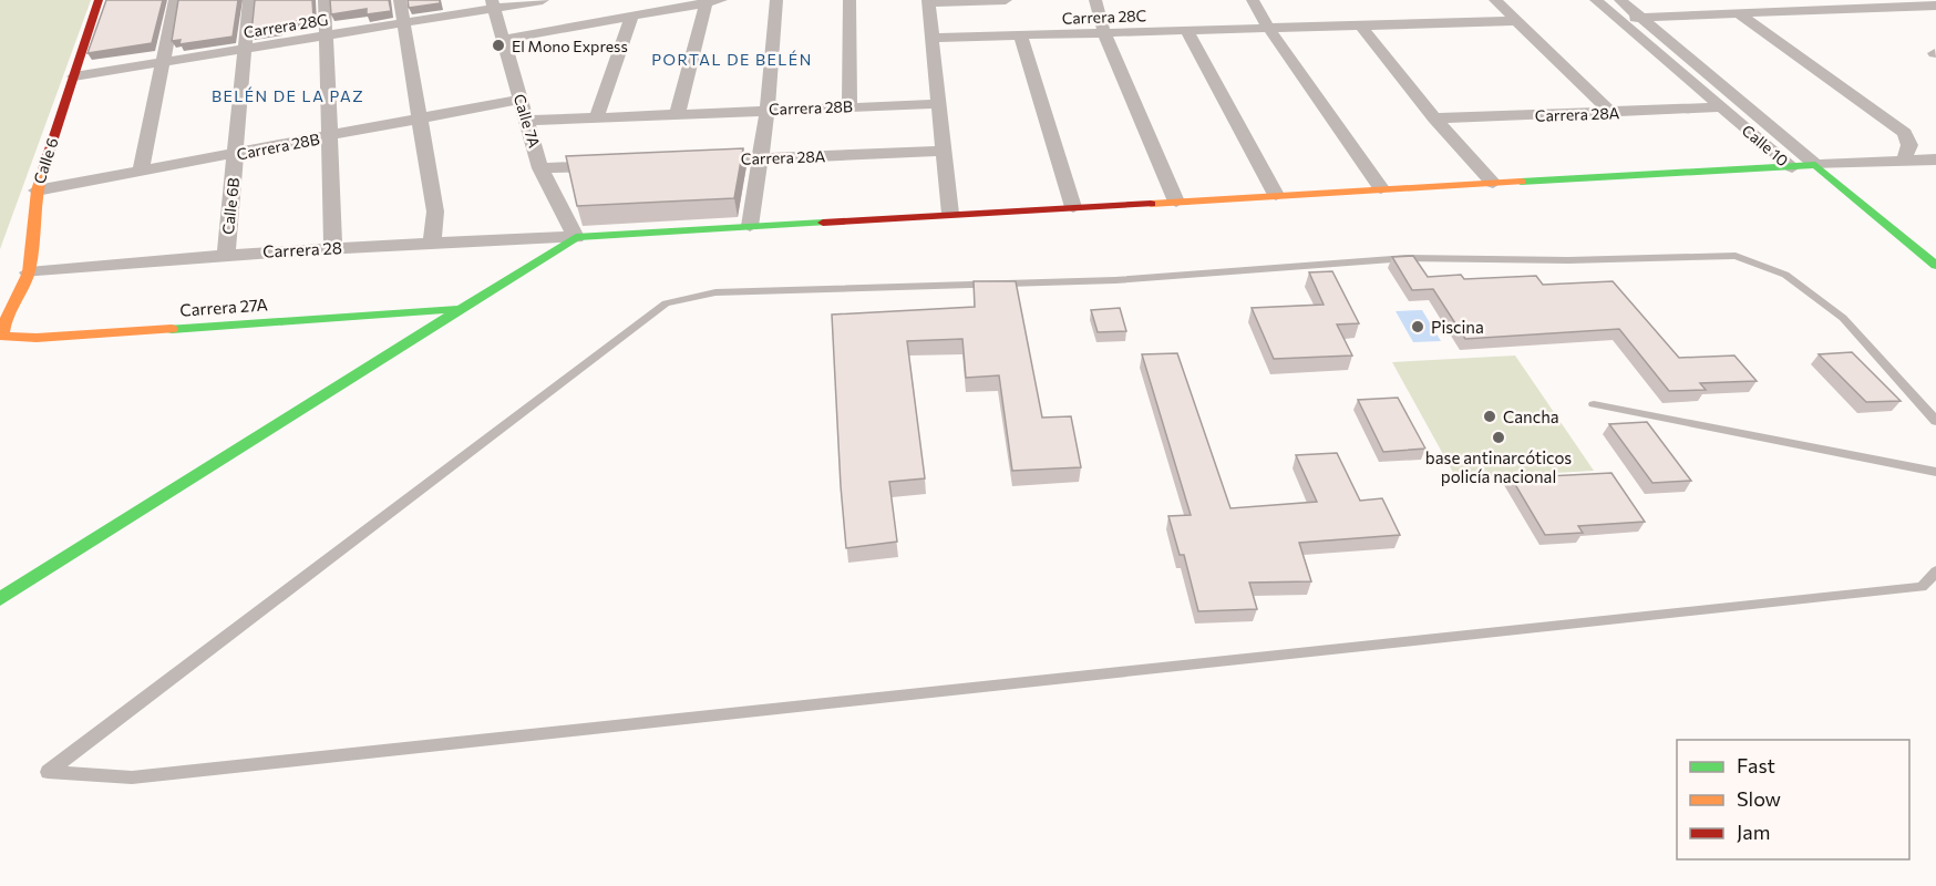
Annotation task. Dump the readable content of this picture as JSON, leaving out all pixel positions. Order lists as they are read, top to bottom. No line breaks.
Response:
{"streets":{"street":["Carrera 28C","Carrera 28G","Carrera 28B","Carrera 28A","Calle 7A","Calle 10","Calle 6","Calle 6B","Carrera 28","Carrera 27A"]},"crossings":[["Carrera 28G","Calle 7A"],["Carrera 28G","Calle 6"],["Carrera 28G","Calle 6B"],["Carrera 28B","Calle 7A"],["Carrera 28B","Calle 6"],["Carrera 28B","Calle 6B"],["Carrera 28A","Calle 10"],["Calle 7A","Carrera 28"],["Calle 6","Carrera 28"],["Calle 6","Carrera 27A"],["Calle 6B","Carrera 28"]],"districts":["PORTAL DE BELÉN","BELÉN DE LA PAZ"],"places":["El Mono Express","Piscina","Cancha","base antinarcóticos policía nacional"],"legend":["Fast","Slow","Jam"]}
